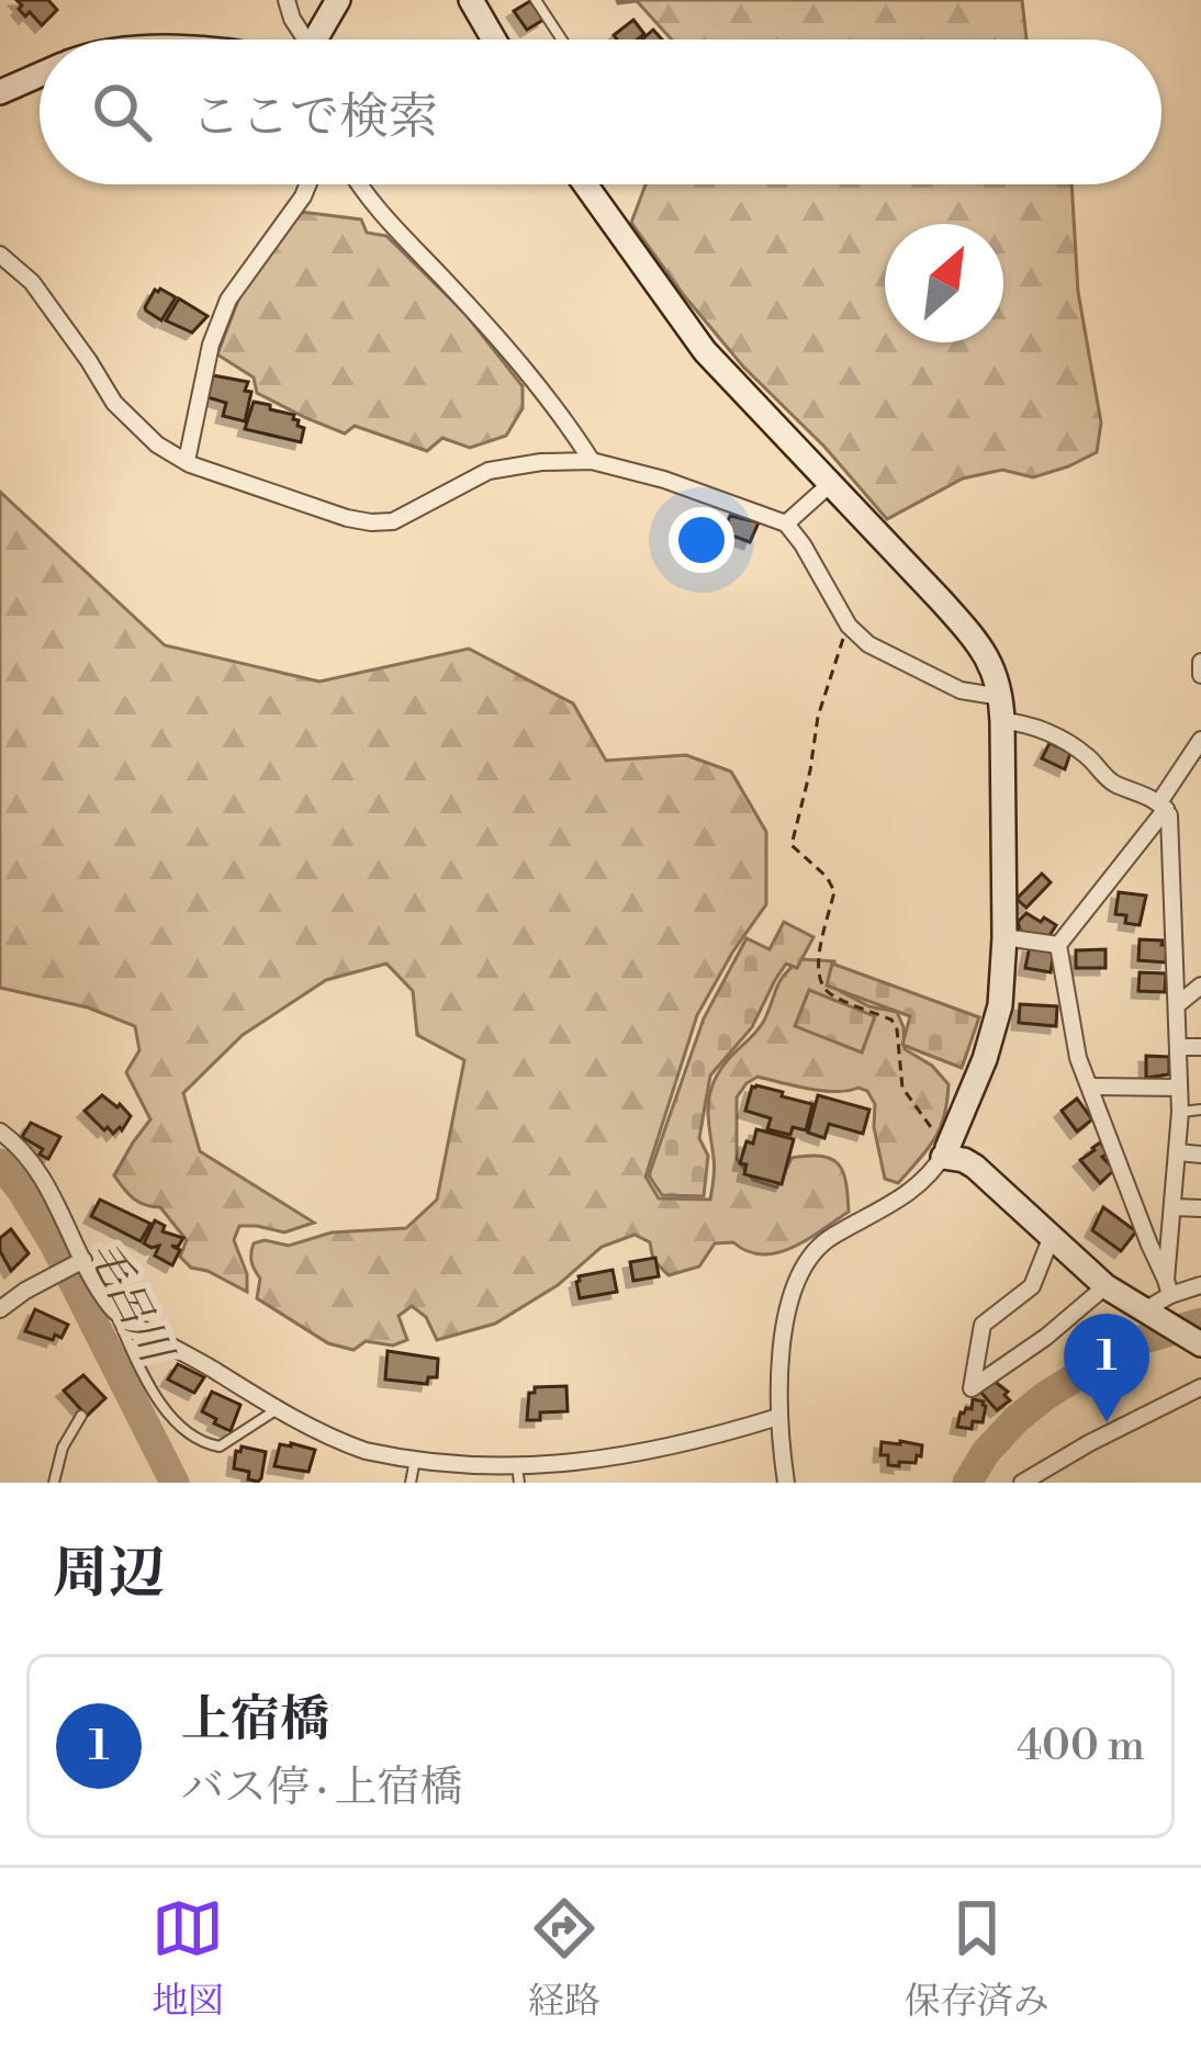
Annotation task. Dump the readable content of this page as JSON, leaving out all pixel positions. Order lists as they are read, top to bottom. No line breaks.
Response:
{"water":["毛呂川"],"north":"top right","page":{"search":"ここで検索","pins":"1","heading":"周辺","list":[{"mark":"1","name":"上宿橋","note":"バス停 · 上宿橋","value":"400 m"}],"nav":["地図","経路","保存済み"]}}
